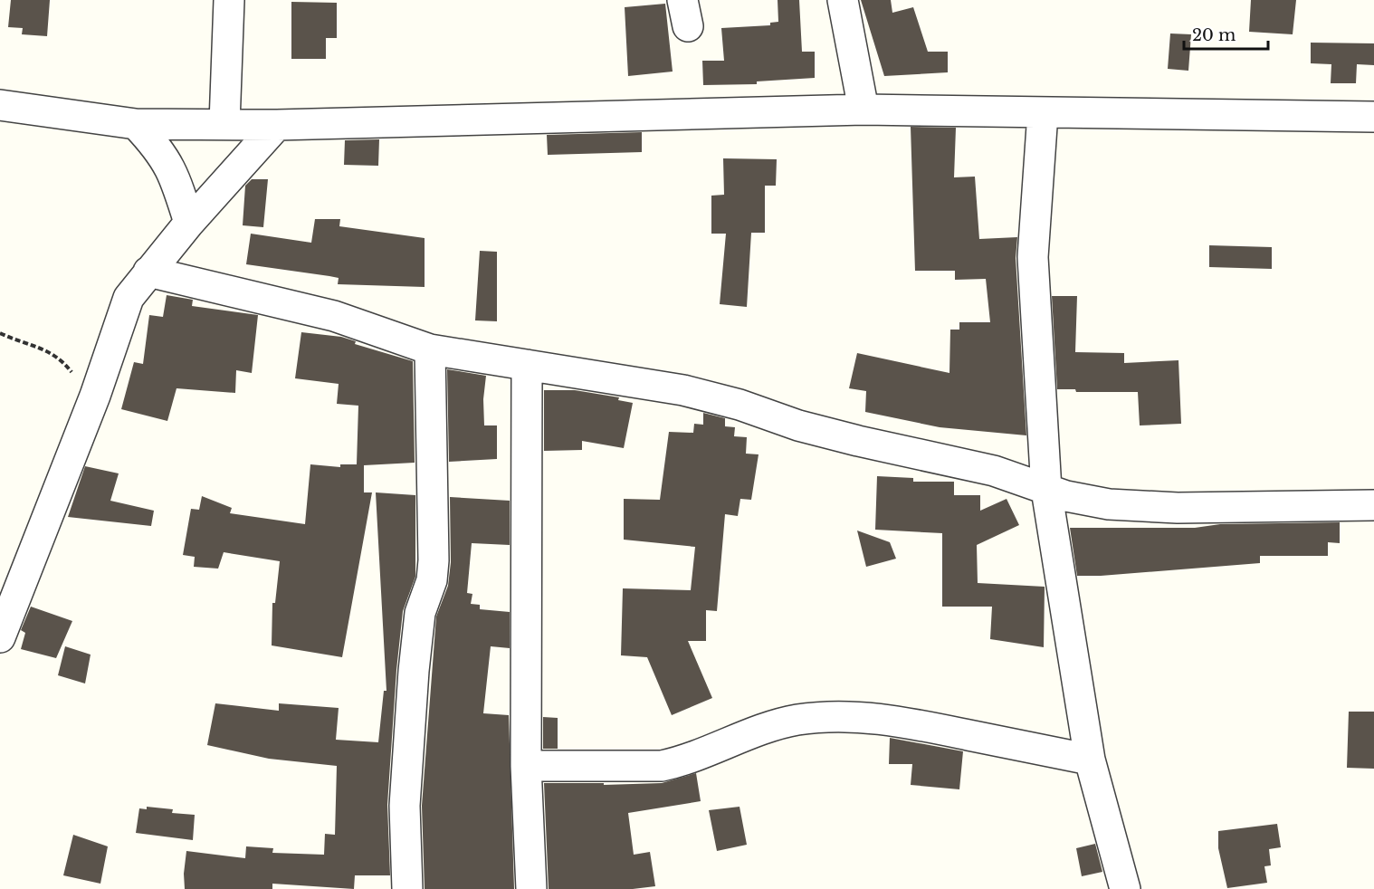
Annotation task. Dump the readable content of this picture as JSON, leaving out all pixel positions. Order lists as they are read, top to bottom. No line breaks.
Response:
{"scale_bar":"20 m"}
